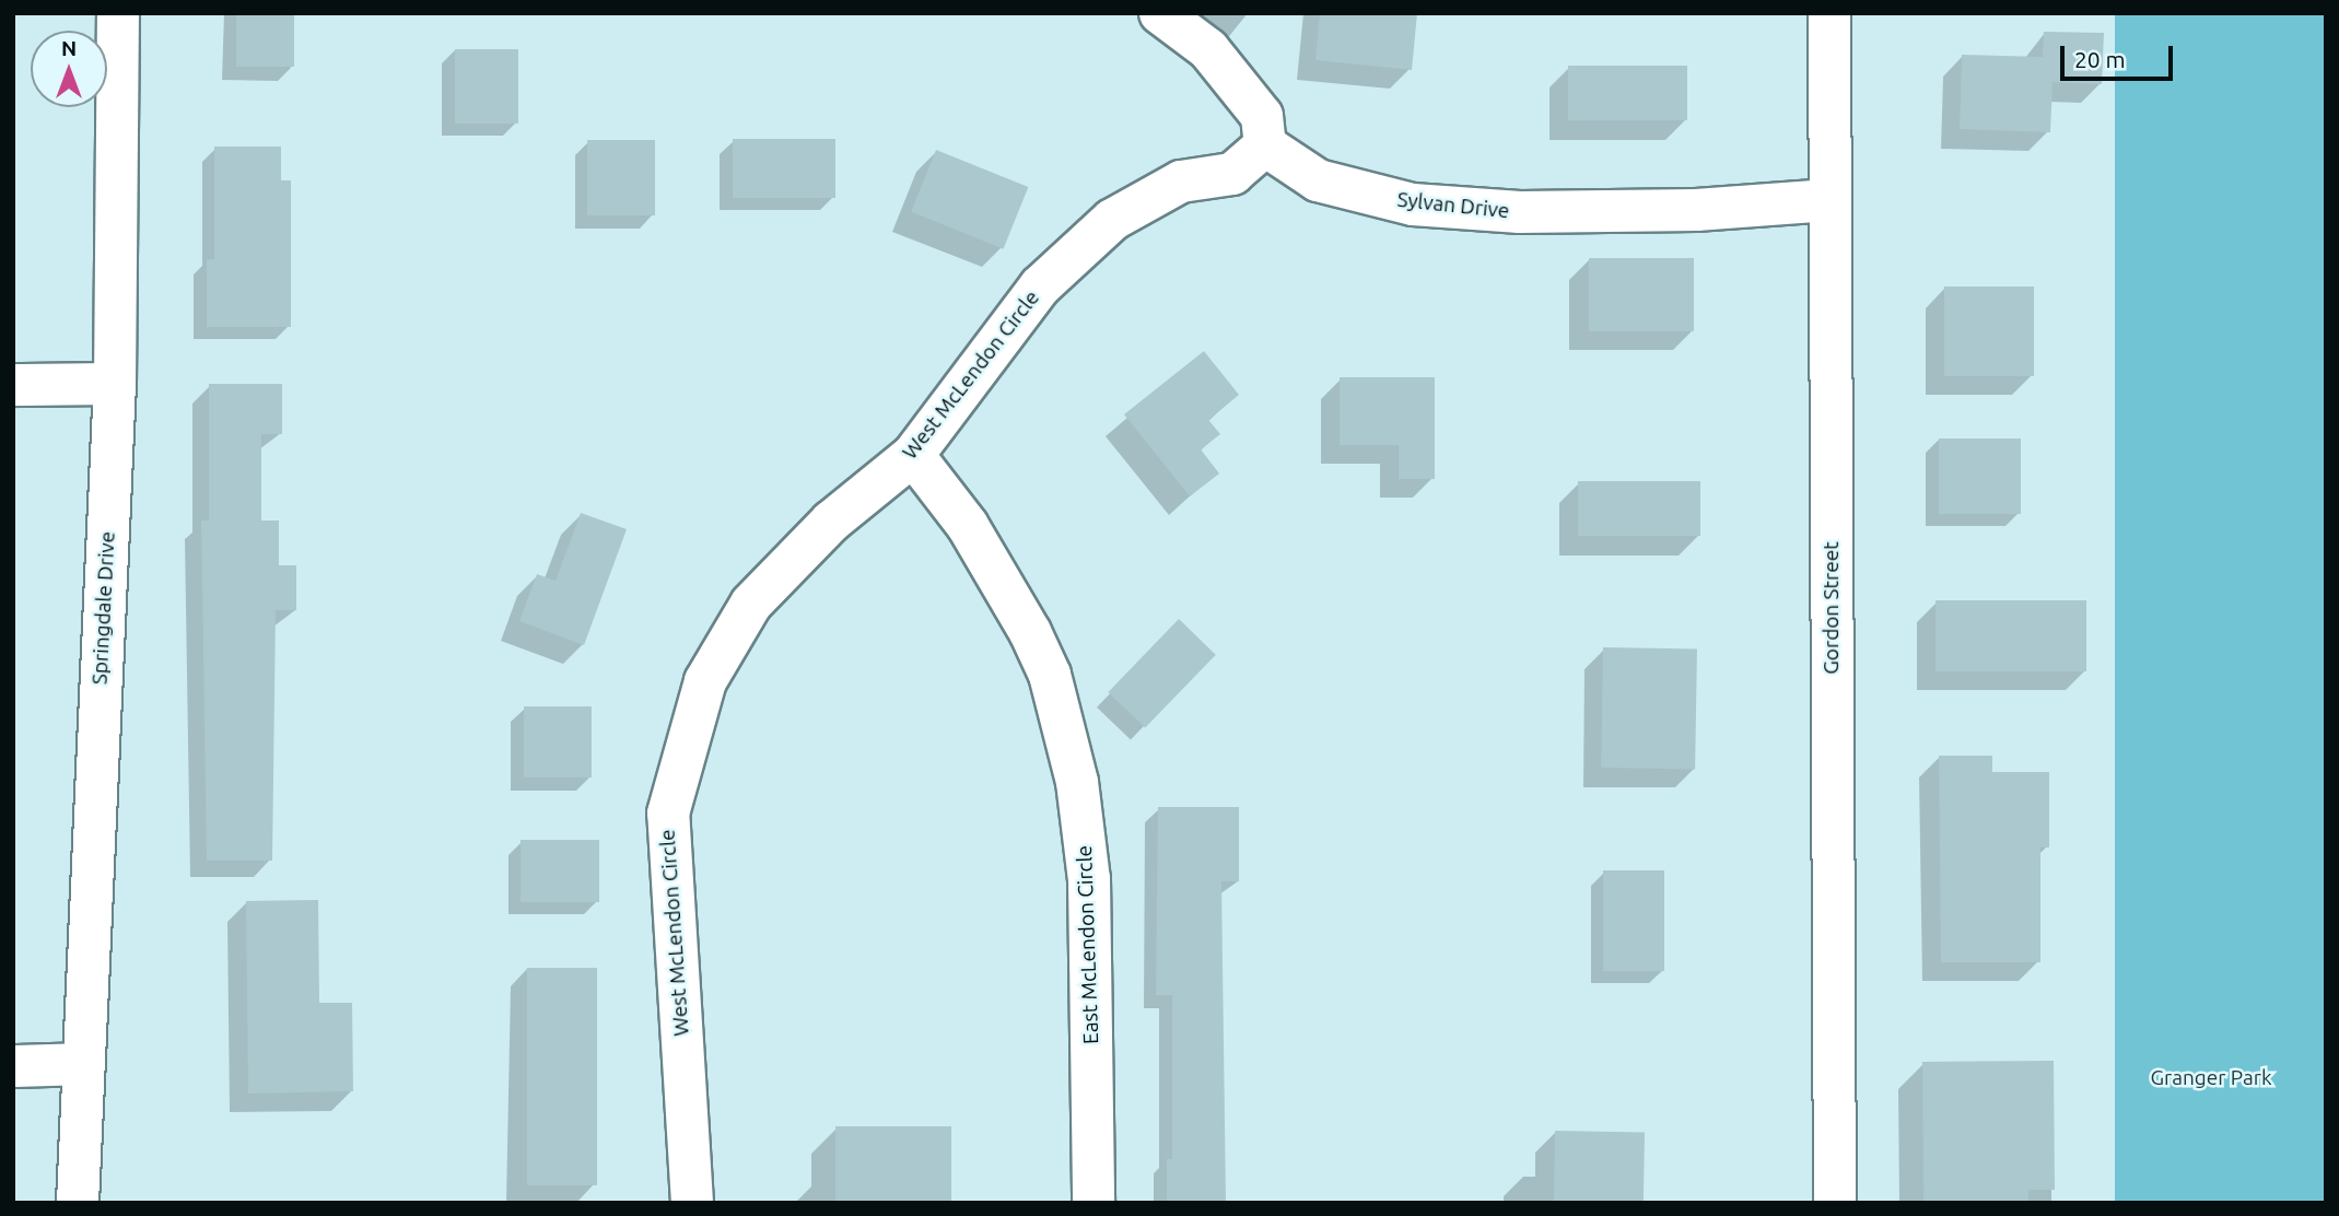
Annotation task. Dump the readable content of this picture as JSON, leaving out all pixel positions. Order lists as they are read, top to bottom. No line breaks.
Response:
{"streets":{"street":["Sylvan Drive","West McLendon Circle","Springdale Drive","Gordon Street","East McLendon Circle"]},"crossings":[["Sylvan Drive","West McLendon Circle"],["Sylvan Drive","Gordon Street"],["West McLendon Circle","East McLendon Circle"]],"parks":["Granger Park"],"scale_bar":"20 m","north":"top"}
